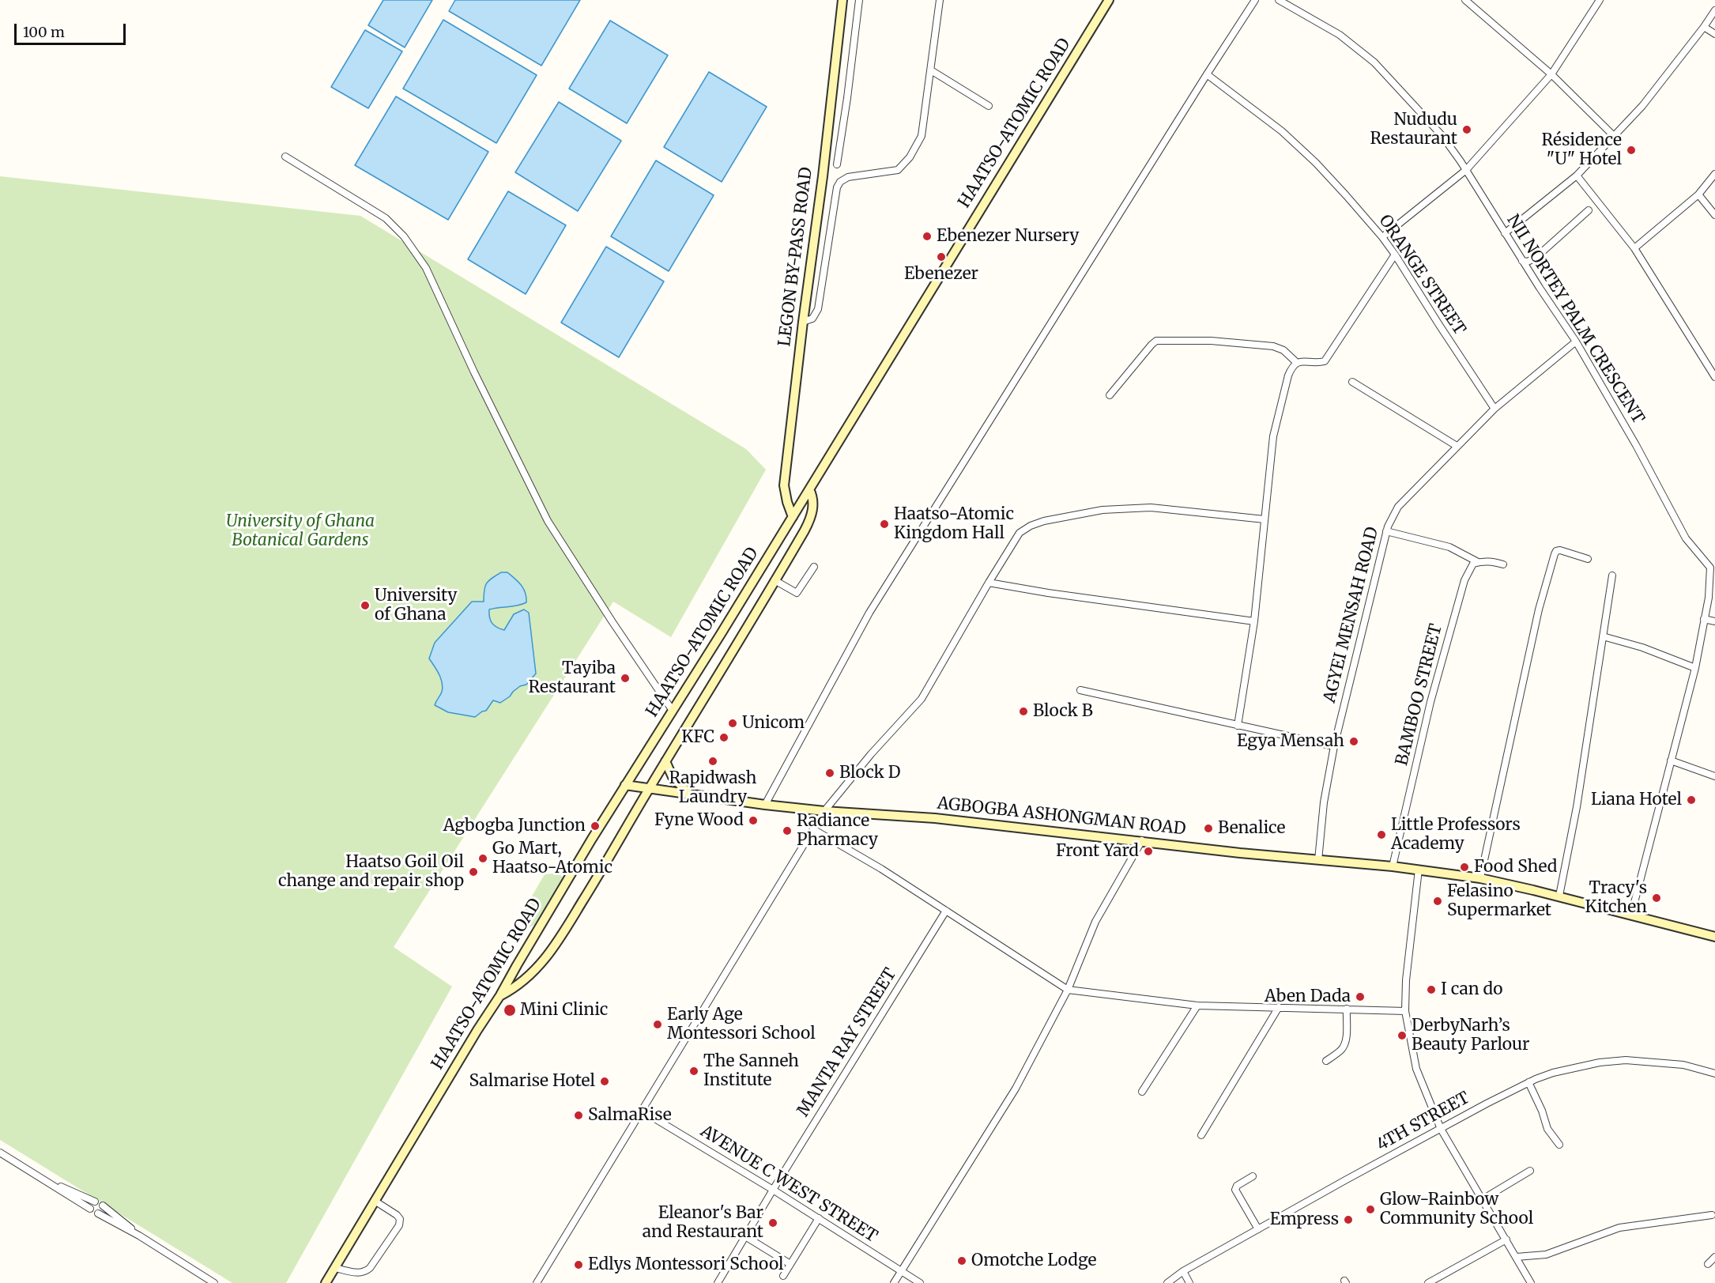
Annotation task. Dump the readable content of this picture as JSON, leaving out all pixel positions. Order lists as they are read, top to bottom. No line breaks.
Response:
{"streets":{"street":["HAATSO-ATOMIC ROAD","LEGON BY-PASS ROAD","ORANGE STREET","NII NORTEY PALM CRESCENT","AGYEI MENSAH ROAD","BAMBOO STREET","AGBOGBA ASHONGMAN ROAD","MANTA RAY STREET","4TH STREET","AVENUE C WEST STREET"]},"crossings":[["HAATSO-ATOMIC ROAD","LEGON BY-PASS ROAD"],["HAATSO-ATOMIC ROAD","AGBOGBA ASHONGMAN ROAD"],["ORANGE STREET","AGYEI MENSAH ROAD"],["NII NORTEY PALM CRESCENT","AGYEI MENSAH ROAD"],["NII NORTEY PALM CRESCENT","AGBOGBA ASHONGMAN ROAD"],["AGYEI MENSAH ROAD","AGBOGBA ASHONGMAN ROAD"],["BAMBOO STREET","AGBOGBA ASHONGMAN ROAD"],["MANTA RAY STREET","AVENUE C WEST STREET"]],"parks":["University of Ghana Botanical Gardens"],"places":["Nududu Restaurant","Résidence \"U\" Hotel","Ebenezer Nursery","Ebenezer","Haatso-Atomic Kingdom Hall","University of Ghana","Tayiba Restaurant","Block B","Unicom","KFC","Egya Mensah","Rapidwash Laundry","Block D","Liana Hotel","Fyne Wood","Agbogba Junction","Benalice","Radiance Pharmacy","Little Professors Academy","Front Yard","Go Mart, Haatso-Atomic","Food Shed","Haatso Goil Oil change and repair shop","Tracy's Kitchen","Felasino Supermarket","I can do","Aben Dada","Mini Clinic","Early Age Montessori School","DerbyNarh’s Beauty Parlour","The Sanneh Institute","Salmarise Hotel","SalmaRise","Glow-Rainbow Community School","Empress","Eleanor's Bar and Restaurant","Omotche Lodge","Edlys Montessori School"],"scale_bar":"100 m"}
